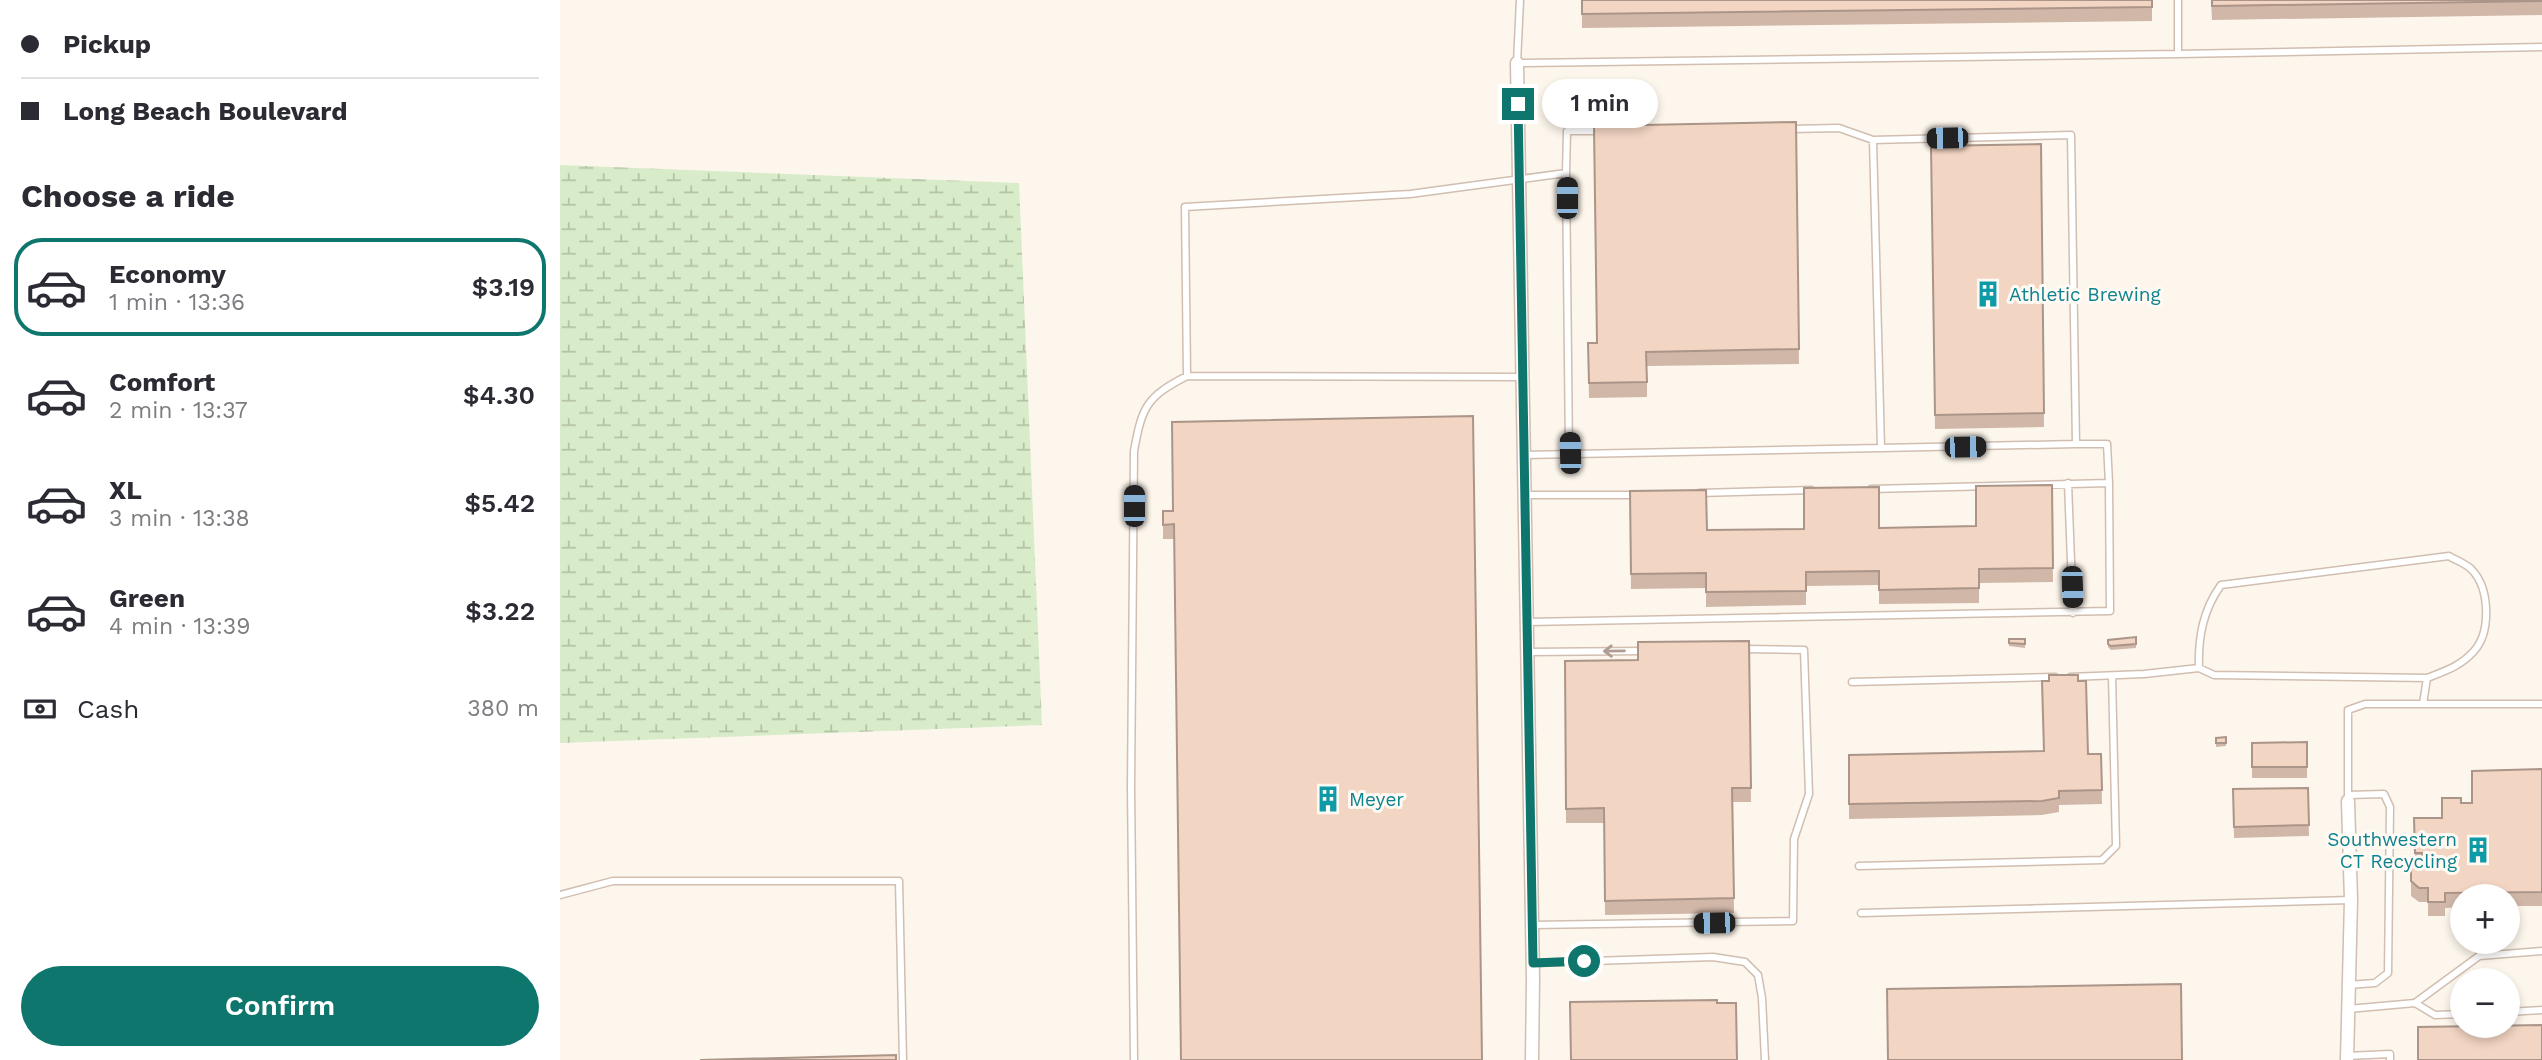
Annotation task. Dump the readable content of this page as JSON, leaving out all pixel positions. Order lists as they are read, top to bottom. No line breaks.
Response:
{"places":{"building":["Athletic Brewing","Meyer","Southwestern CT Recycling"]},"page":{"banner":["Pickup","Long Beach Boulevard"],"bubble":"1 min","heading":"Choose a ride","list":[{"name":"Economy","note":"1 min · 13:36","value":"$3.19"},{"name":"Comfort","note":"2 min · 13:37","value":"$4.30"},{"name":"XL","note":"3 min · 13:38","value":"$5.42"},{"name":"Green","note":"4 min · 13:39","value":"$3.22"}],"pay":["Cash","380 m"],"map_buttons":["+","−"],"buttons":"Confirm"}}
